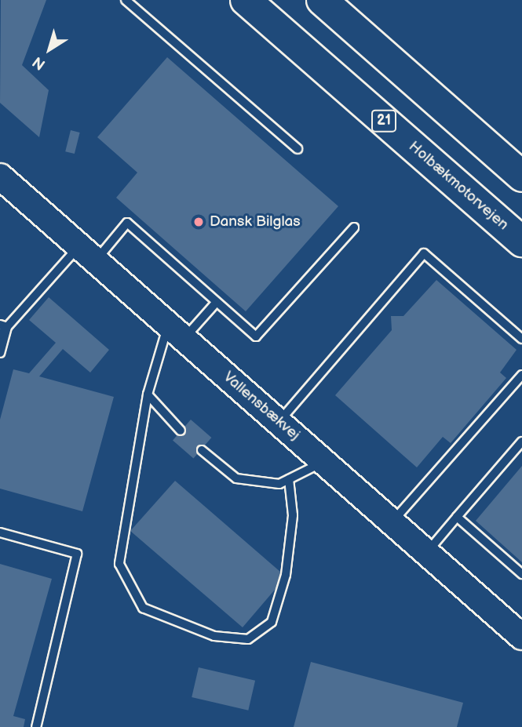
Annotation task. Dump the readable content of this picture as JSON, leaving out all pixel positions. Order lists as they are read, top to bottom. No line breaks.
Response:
{"streets":{"highway":["21","Holbækmotorvejen"],"street":["Vallensbækvej"]},"places":["Dansk Bilglas"],"north":"bottom left"}
